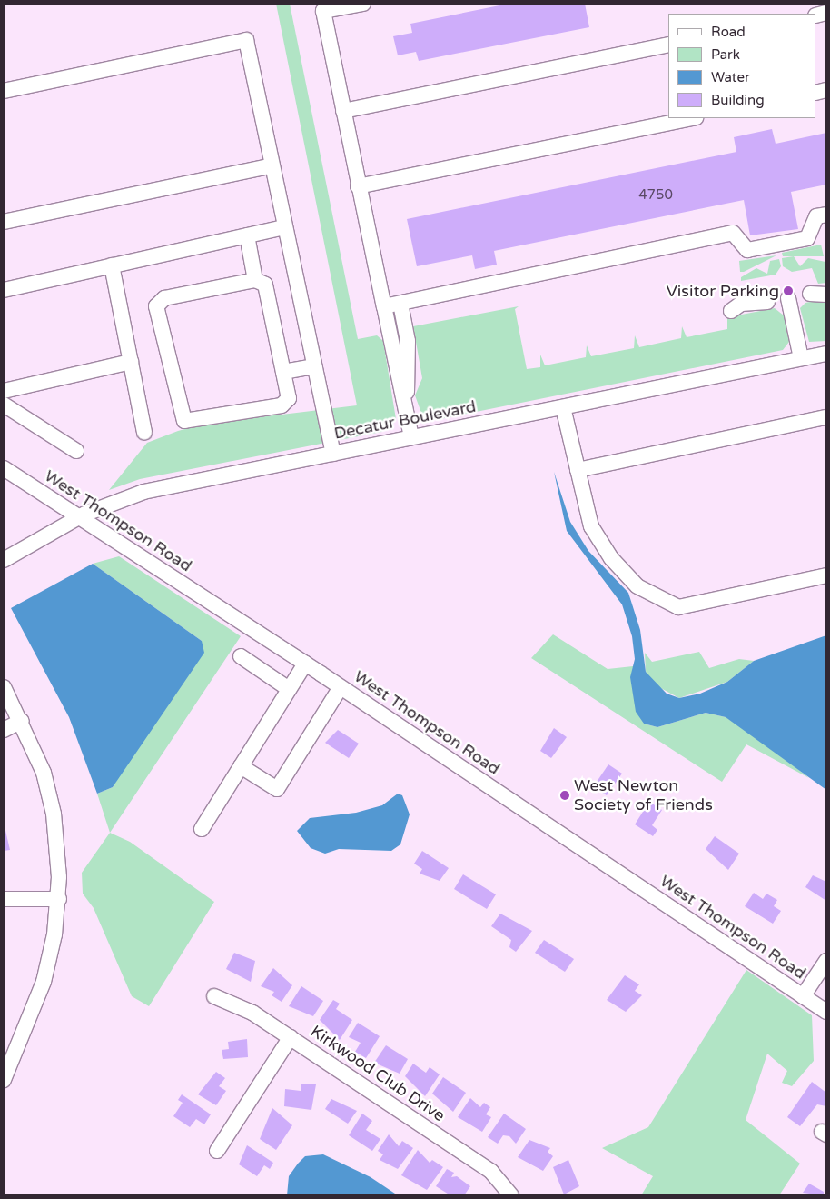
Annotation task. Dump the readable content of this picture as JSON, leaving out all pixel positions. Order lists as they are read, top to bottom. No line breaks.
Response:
{"streets":{"street":["Decatur Boulevard","West Thompson Road","Kirkwood Club Drive"]},"crossings":[["Decatur Boulevard","West Thompson Road"]],"places":["Visitor Parking","West Newton Society of Friends"],"house_numbers":["4750"],"legend":["Road","Park","Water","Building"]}
